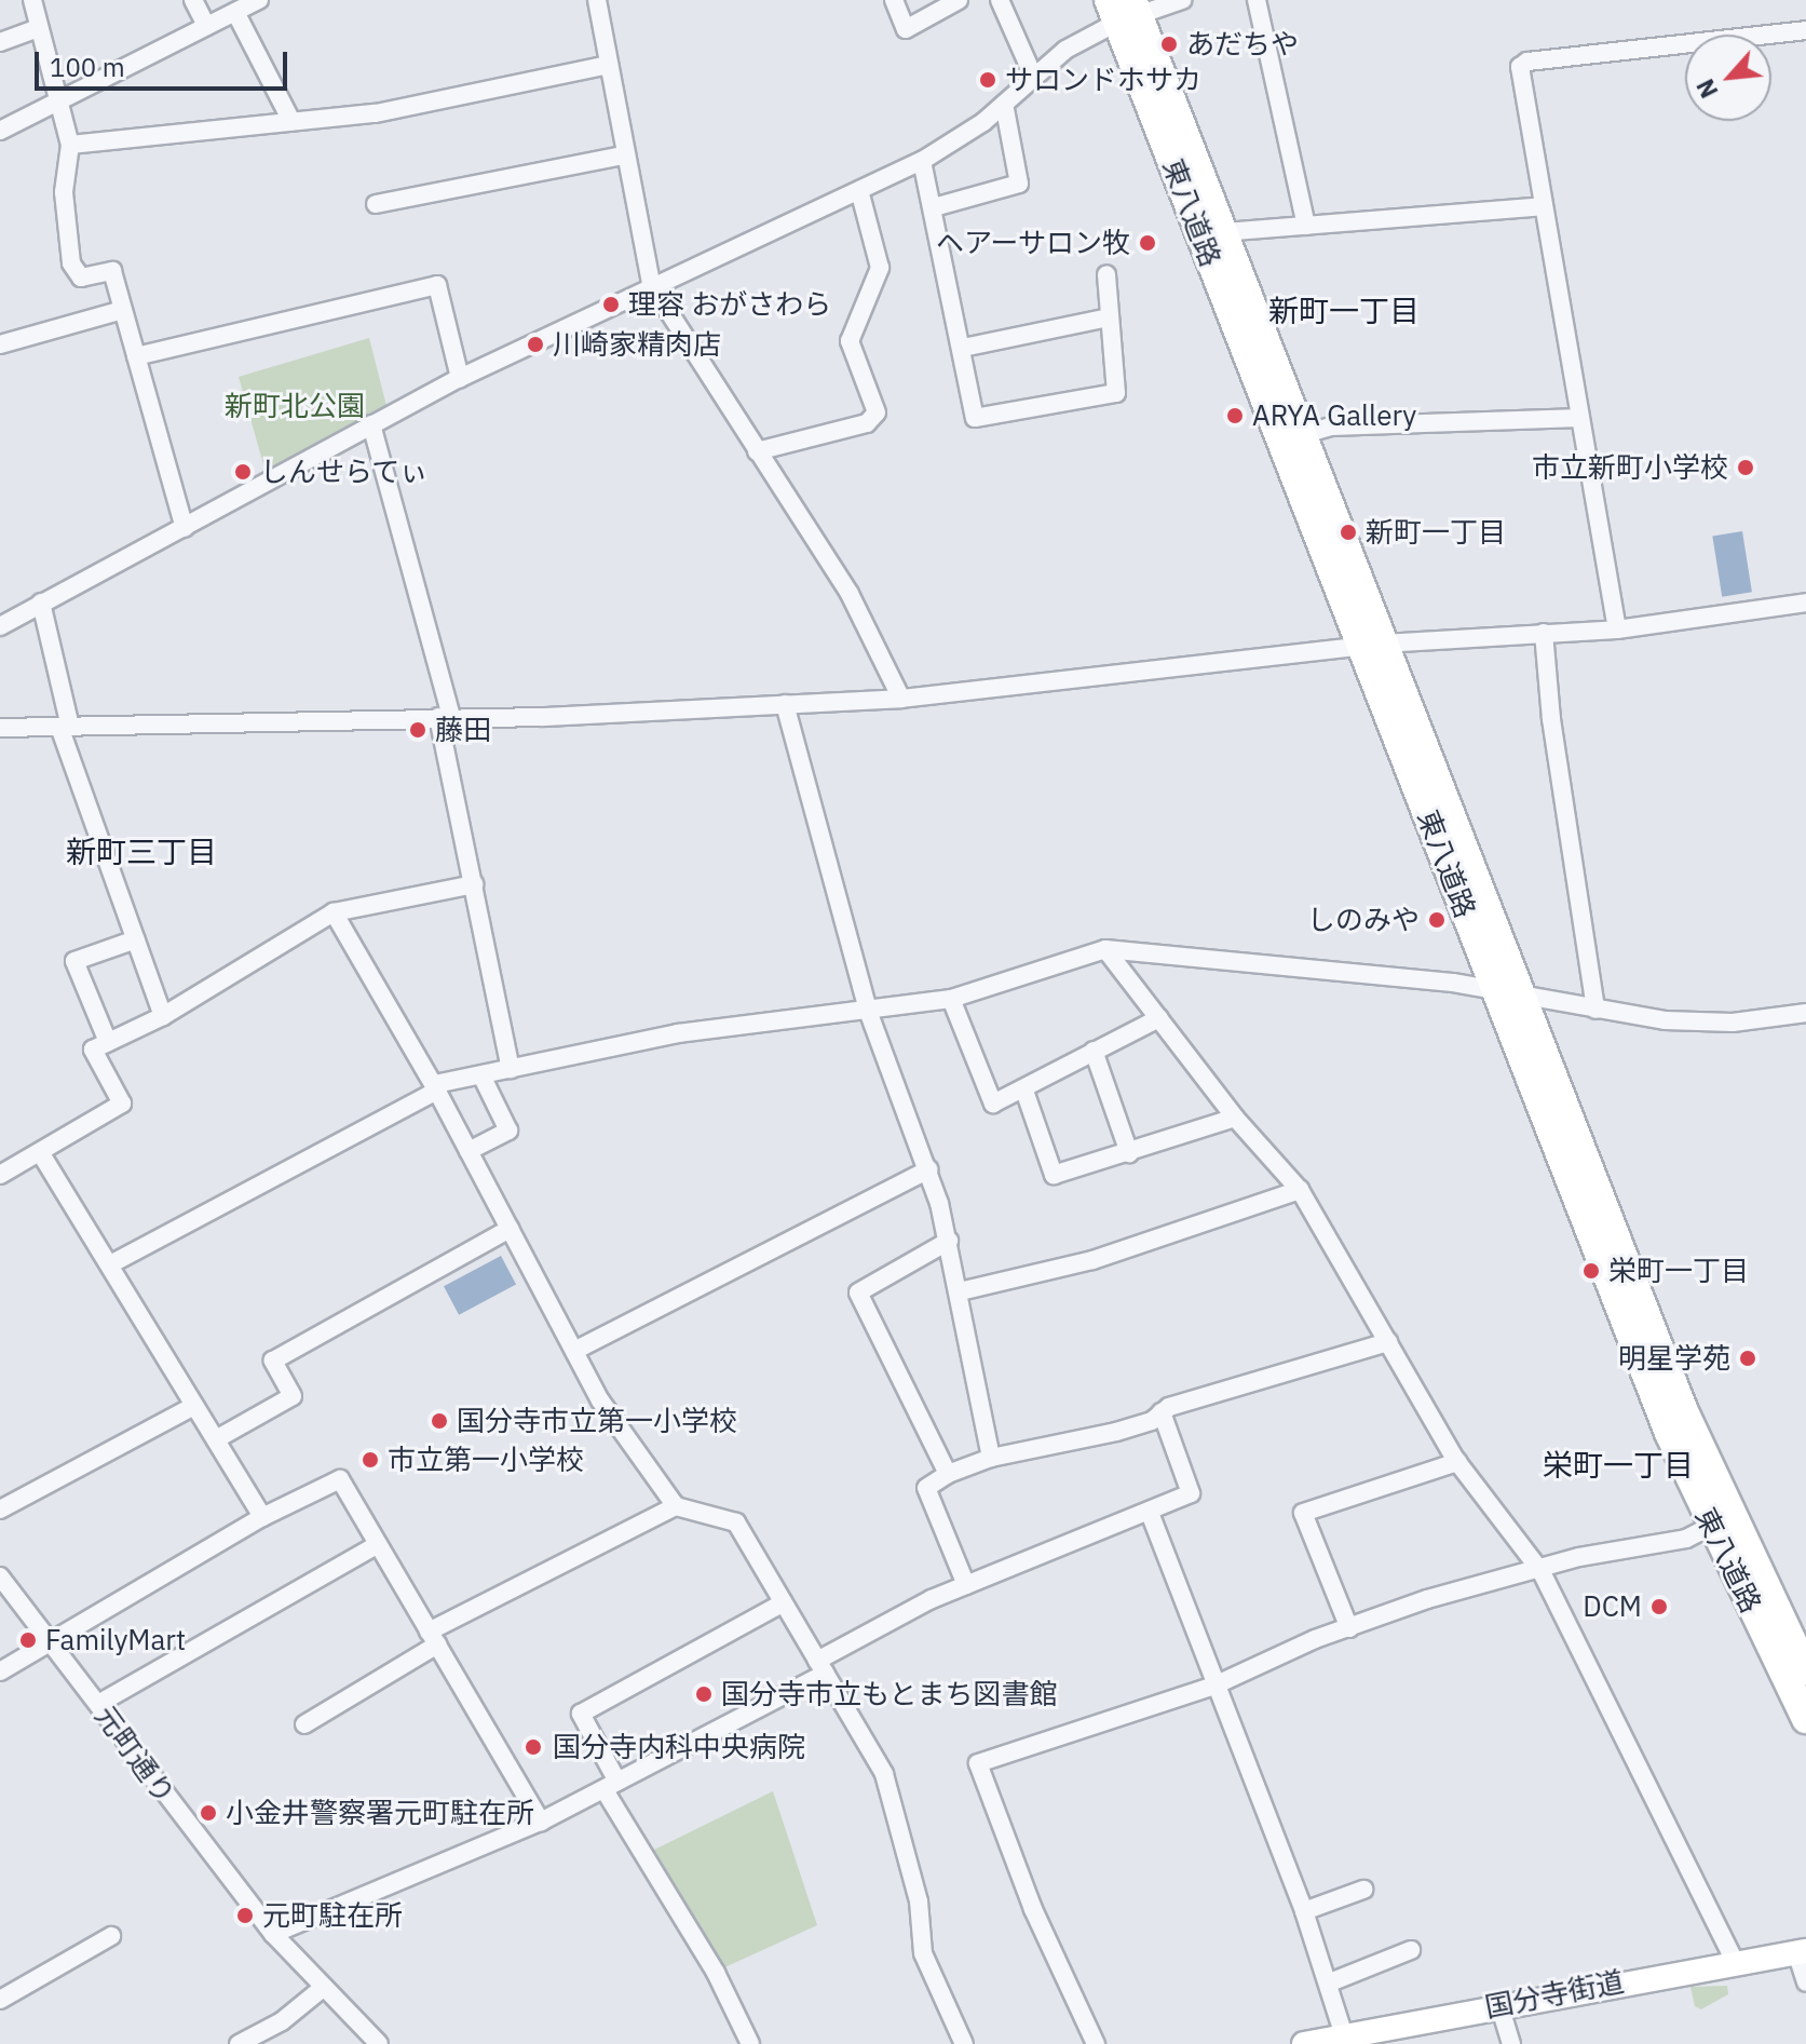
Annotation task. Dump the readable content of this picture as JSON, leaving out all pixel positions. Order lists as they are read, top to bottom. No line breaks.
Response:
{"streets":{"main road":["東八道路","国分寺街道"],"street":["元町通り"]},"districts":["新町一丁目","新町三丁目","栄町一丁目"],"parks":["新町北公園"],"places":["あだちや","サロンドホサカ","ヘアーサロン牧","理容 おがさわら","川崎家精肉店","ARYA Gallery","市立新町小学校","しんせらてぃ","新町一丁目","藤田","しのみや","栄町一丁目","明星学苑","国分寺市立第一小学校","市立第一小学校","DCM","FamilyMart","国分寺市立もとまち図書館","国分寺内科中央病院","小金井警察署元町駐在所","元町駐在所"],"scale_bar":"100 m","north":"bottom left"}
